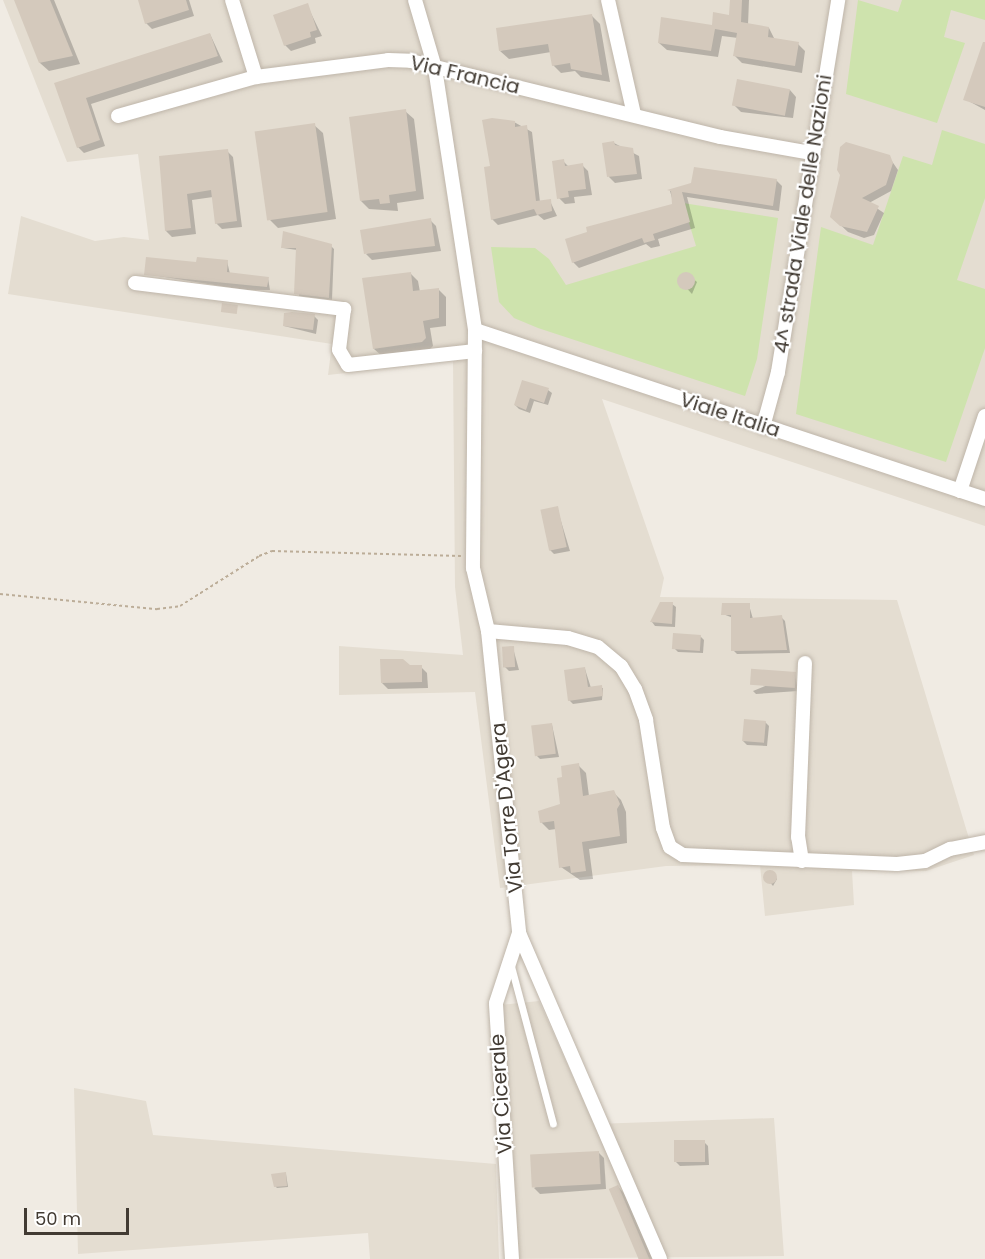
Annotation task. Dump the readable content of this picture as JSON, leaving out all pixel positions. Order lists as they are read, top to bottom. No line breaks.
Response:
{"streets":{"street":["Via Francia","4^ strada Viale delle Nazioni","Viale Italia","Via Torre D'Agera","Via Cicerale"]},"crossings":[["Via Francia","4^ strada Viale delle Nazioni"],["Via Francia","Via Torre D'Agera"],["4^ strada Viale delle Nazioni","Viale Italia"],["Viale Italia","Via Torre D'Agera"],["Via Torre D'Agera","Via Cicerale"]],"scale_bar":"50 m"}
